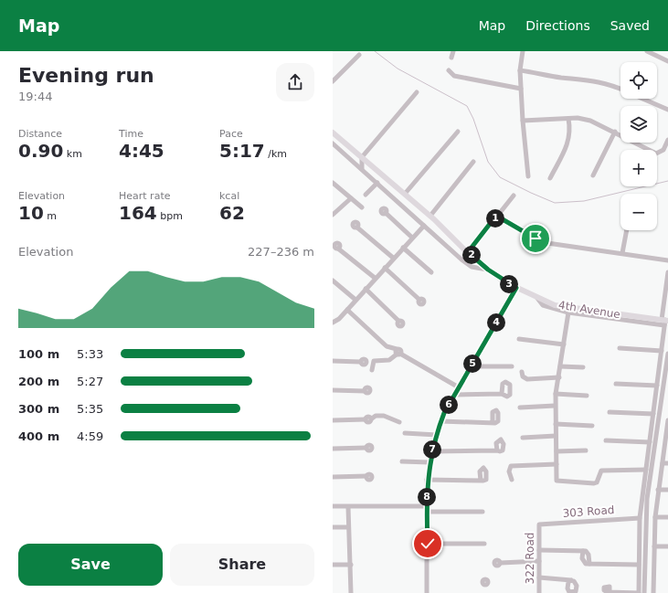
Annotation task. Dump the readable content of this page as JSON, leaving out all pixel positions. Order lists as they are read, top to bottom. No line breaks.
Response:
{"streets":{"main road":["4th Avenue"],"street":["303 Road","322 Road"]},"crossings":[["303 Road","322 Road"]],"page":{"header":"Map","nav":["Map","Directions","Saved"],"heading":["Evening run","19:44"],"map_buttons":["+","−"],"stats":[["Distance","0.90 km"],["Time","4:45"],["Pace","5:17 /km"],["Elevation","10 m"],["Heart rate","164 bpm"],["kcal","62"]],"pins":["1","2","3","4","5","6","7","8"],"chart":["Elevation","227–236 m"],"list":[{"name":"100 m","note":"5:33"},{"name":"200 m","note":"5:27"},{"name":"300 m","note":"5:35"},{"name":"400 m","note":"4:59"}],"buttons":["Save","Share"]}}
